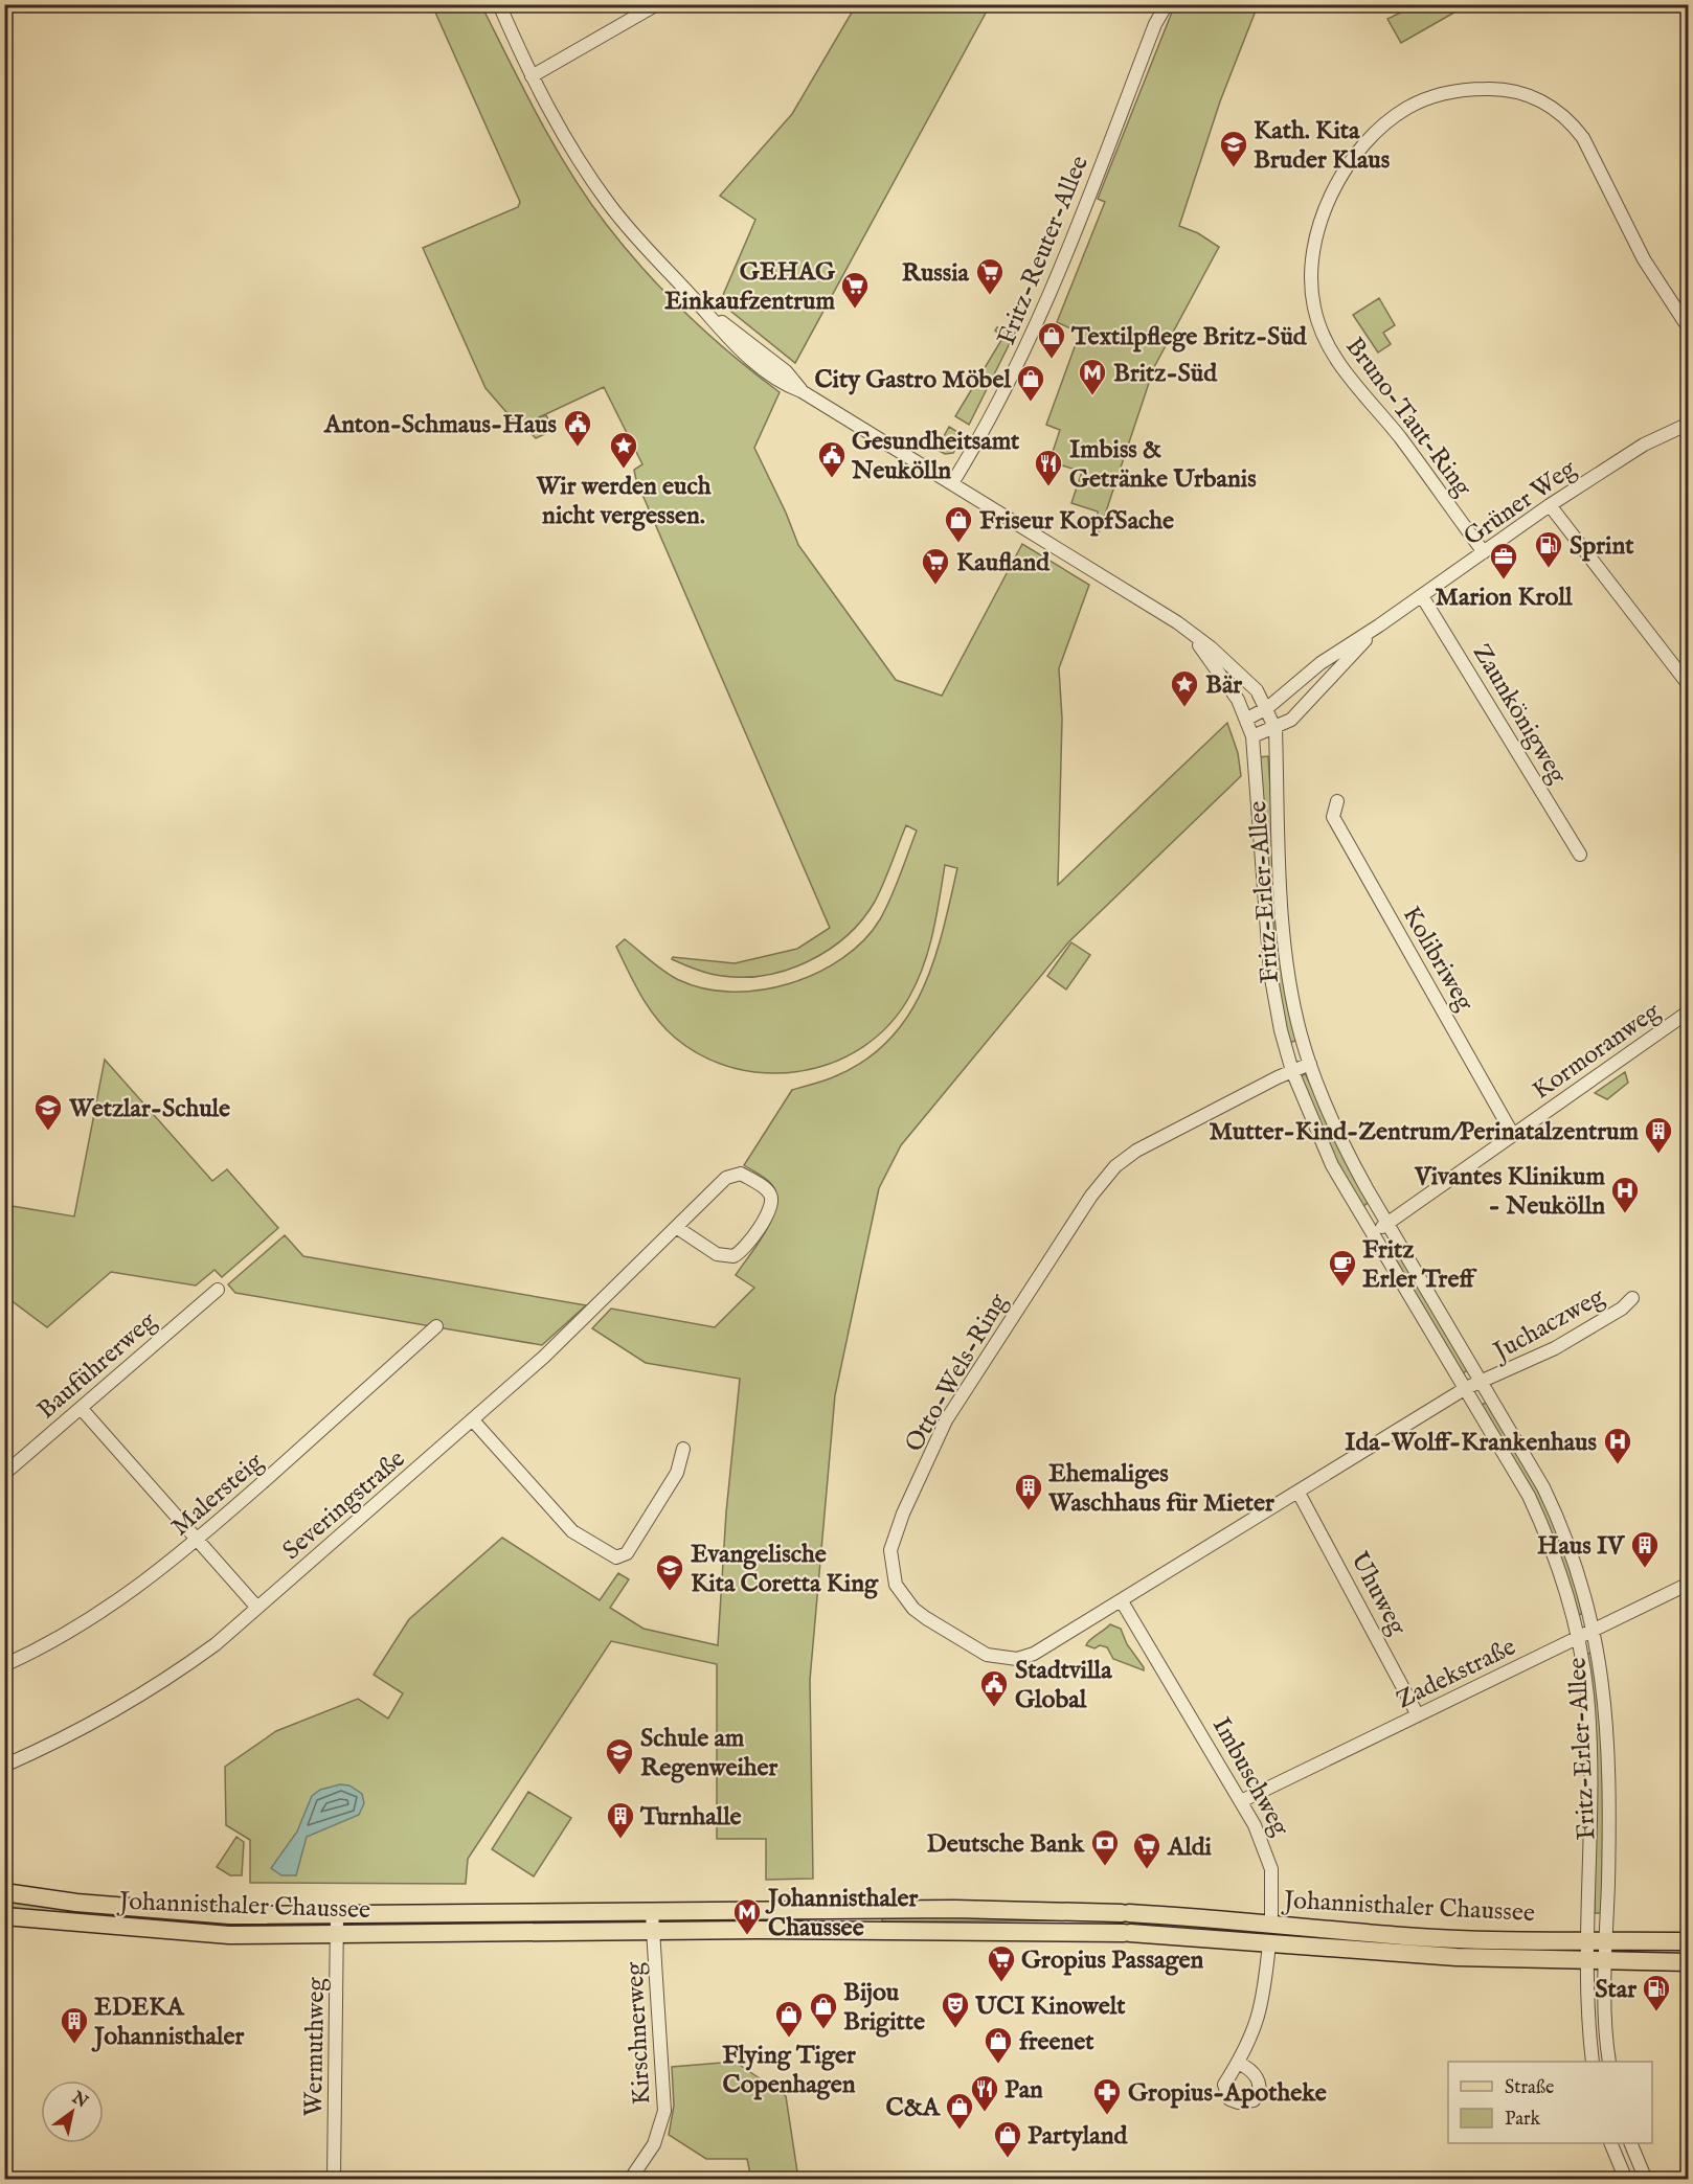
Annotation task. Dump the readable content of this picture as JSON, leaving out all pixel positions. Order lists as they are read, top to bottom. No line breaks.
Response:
{"streets":{"main road":["Imbuschweg","Johannisthaler Chaussee"],"street":["Fritz-Reuter-Allee","Bruno-Taut-Ring","Grüner Weg","Zaunkönigweg","Fritz-Erler-Allee","Kolibriweg","Kormoranweg","Juchaczweg","Bauführerweg","Otto-Wels-Ring","Malersteig","Severingstraße","Uhuweg","Zadekstraße","Kirschnerweg","Wermuthweg"]},"crossings":[["Bruno-Taut-Ring","Grüner Weg"],["Grüner Weg","Zaunkönigweg"],["Grüner Weg","Fritz-Erler-Allee"],["Fritz-Erler-Allee","Kormoranweg"],["Fritz-Erler-Allee","Juchaczweg"],["Fritz-Erler-Allee","Otto-Wels-Ring"],["Fritz-Erler-Allee","Zadekstraße"],["Fritz-Erler-Allee","Johannisthaler Chaussee"],["Kolibriweg","Kormoranweg"],["Otto-Wels-Ring","Uhuweg"],["Otto-Wels-Ring","Imbuschweg"],["Uhuweg","Zadekstraße"],["Zadekstraße","Imbuschweg"],["Imbuschweg","Johannisthaler Chaussee"],["Johannisthaler Chaussee","Kirschnerweg"],["Johannisthaler Chaussee","Wermuthweg"]],"places":{"school or university":["Kath. Kita Bruder Klaus","Wetzlar-Schule","Evangelische Kita Coretta King","Schule am Regenweiher"],"supermarket":["Russia","GEHAG Einkaufzentrum","Kaufland","Aldi","Gropius Passagen"],"shop":["Textilpflege Britz-Süd","City Gastro Möbel","Friseur KopfSache","Bijou Brigitte","Flying Tiger Copenhagen","freenet","C&A","Partyland"],"metro station":["Britz-Süd","Johannisthaler Chaussee"],"public building":["Anton-Schmaus-Haus","Gesundheitsamt Neukölln","Stadtvilla Global"],"place":["Wir werden euch nicht vergessen.","Bär"],"restaurant":["Imbiss & Getränke Urbanis","Pan"],"fuel station":["Sprint","Star"],"office":["Marion Kroll"],"building":["Mutter-Kind-Zentrum/Perinatalzentrum","Ehemaliges Waschhaus für Mieter","Haus IV","Turnhalle","EDEKA Johannisthaler"],"hospital":["Vivantes Klinikum - Neukölln","Ida-Wolff-Krankenhaus"],"cafe":["Fritz Erler Treff"],"bank":["Deutsche Bank"],"theatre":["UCI Kinowelt"],"pharmacy":["Gropius-Apotheke"]},"legend":["Straße","Park"],"north":"top right"}
